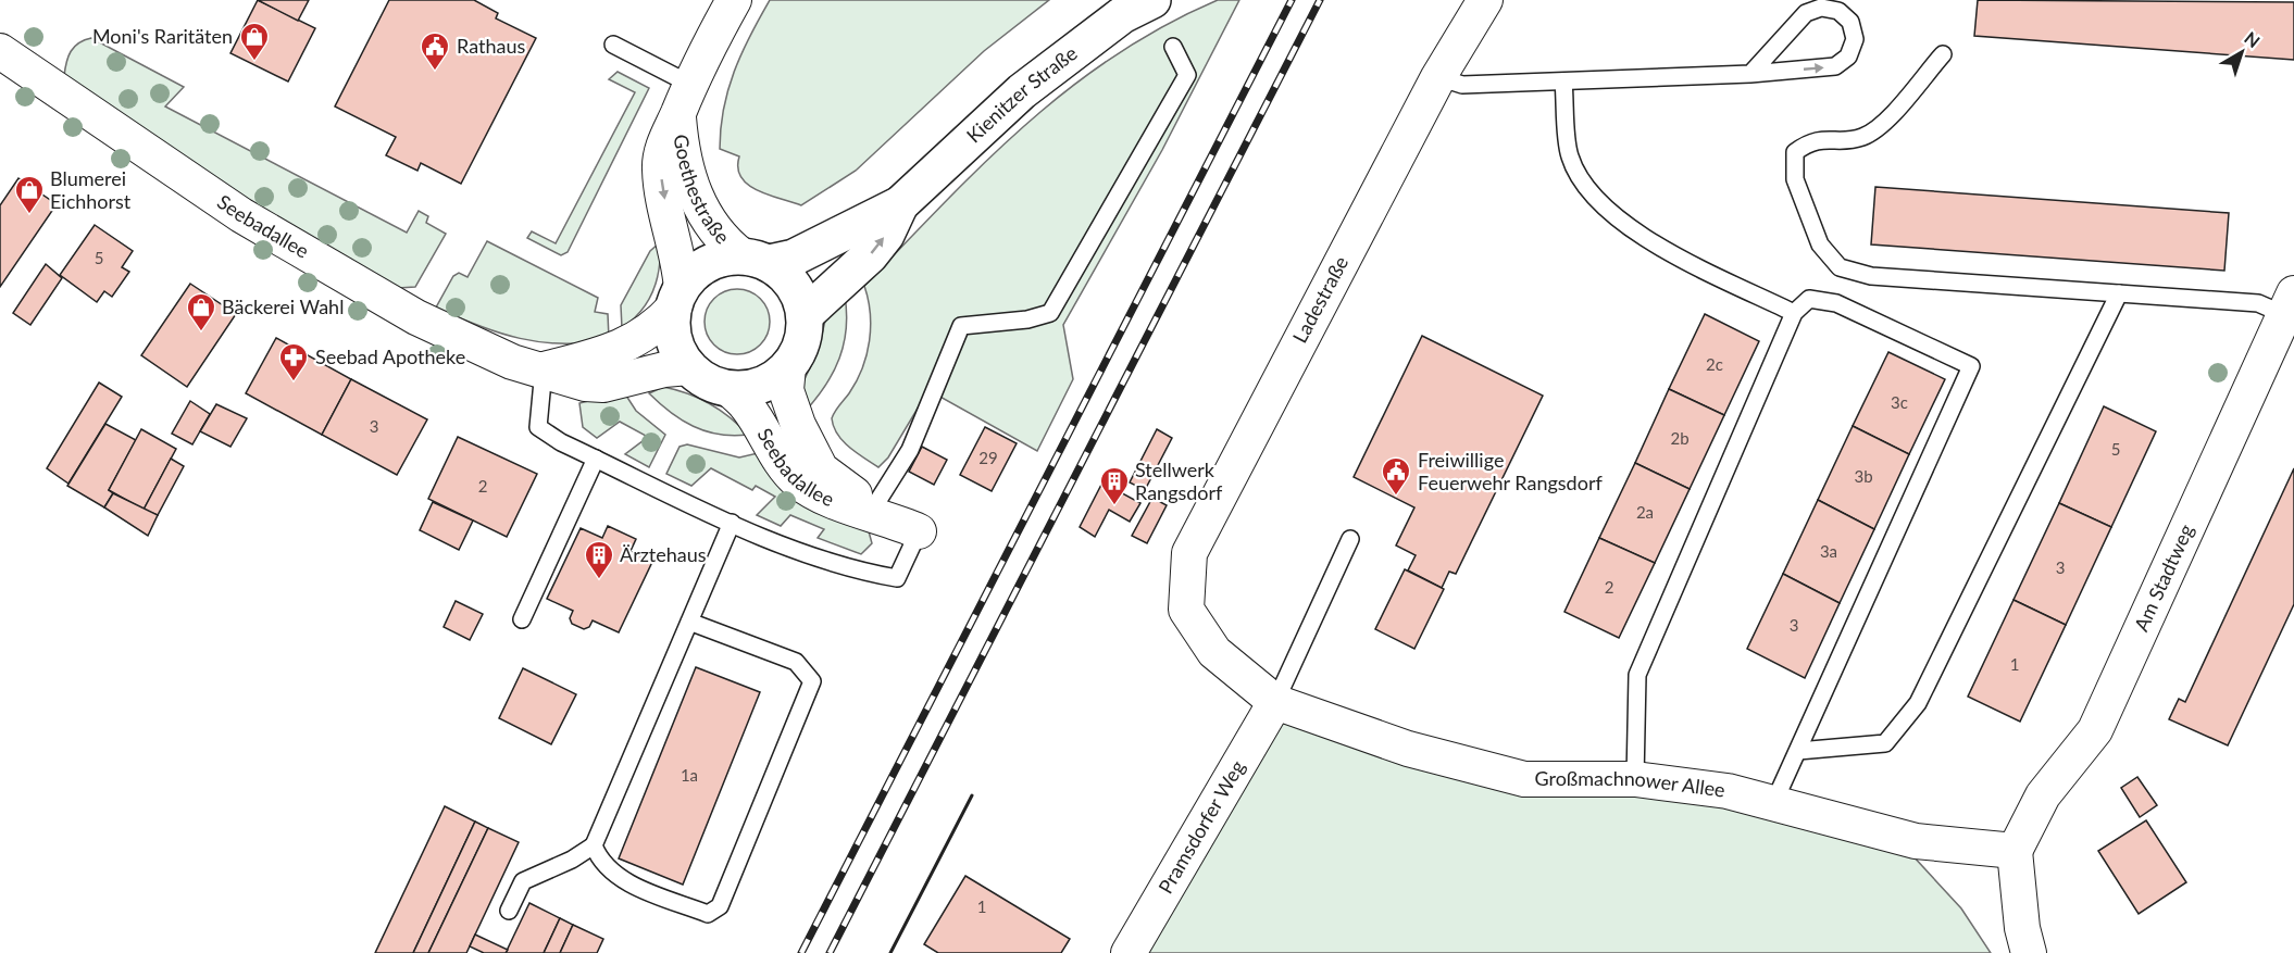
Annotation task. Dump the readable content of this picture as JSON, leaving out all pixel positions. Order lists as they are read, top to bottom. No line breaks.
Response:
{"streets":{"street":["Kienitzer Straße","Goethestraße","Seebadallee","Ladestraße","Am Stadtweg","Großmachnower Allee","Pramsdorfer Weg"]},"crossings":[["Kienitzer Straße","Goethestraße"],["Kienitzer Straße","Seebadallee"],["Goethestraße","Seebadallee"],["Ladestraße","Großmachnower Allee"],["Am Stadtweg","Großmachnower Allee"],["Großmachnower Allee","Pramsdorfer Weg"]],"one_way":["Goethestraße"],"places":{"shop":["Moni's Raritäten","Blumerei Eichhorst","Bäckerei Wahl"],"public building":["Rathaus","Freiwillige Feuerwehr Rangsdorf"],"pharmacy":["Seebad Apotheke"],"building":["Stellwerk Rangsdorf","Ärztehaus"]},"house_numbers":["5","2c","3c","3","2b","5","29","3b","2","2a","3a","3","2","3","1","1a","1"],"north":"top right"}
